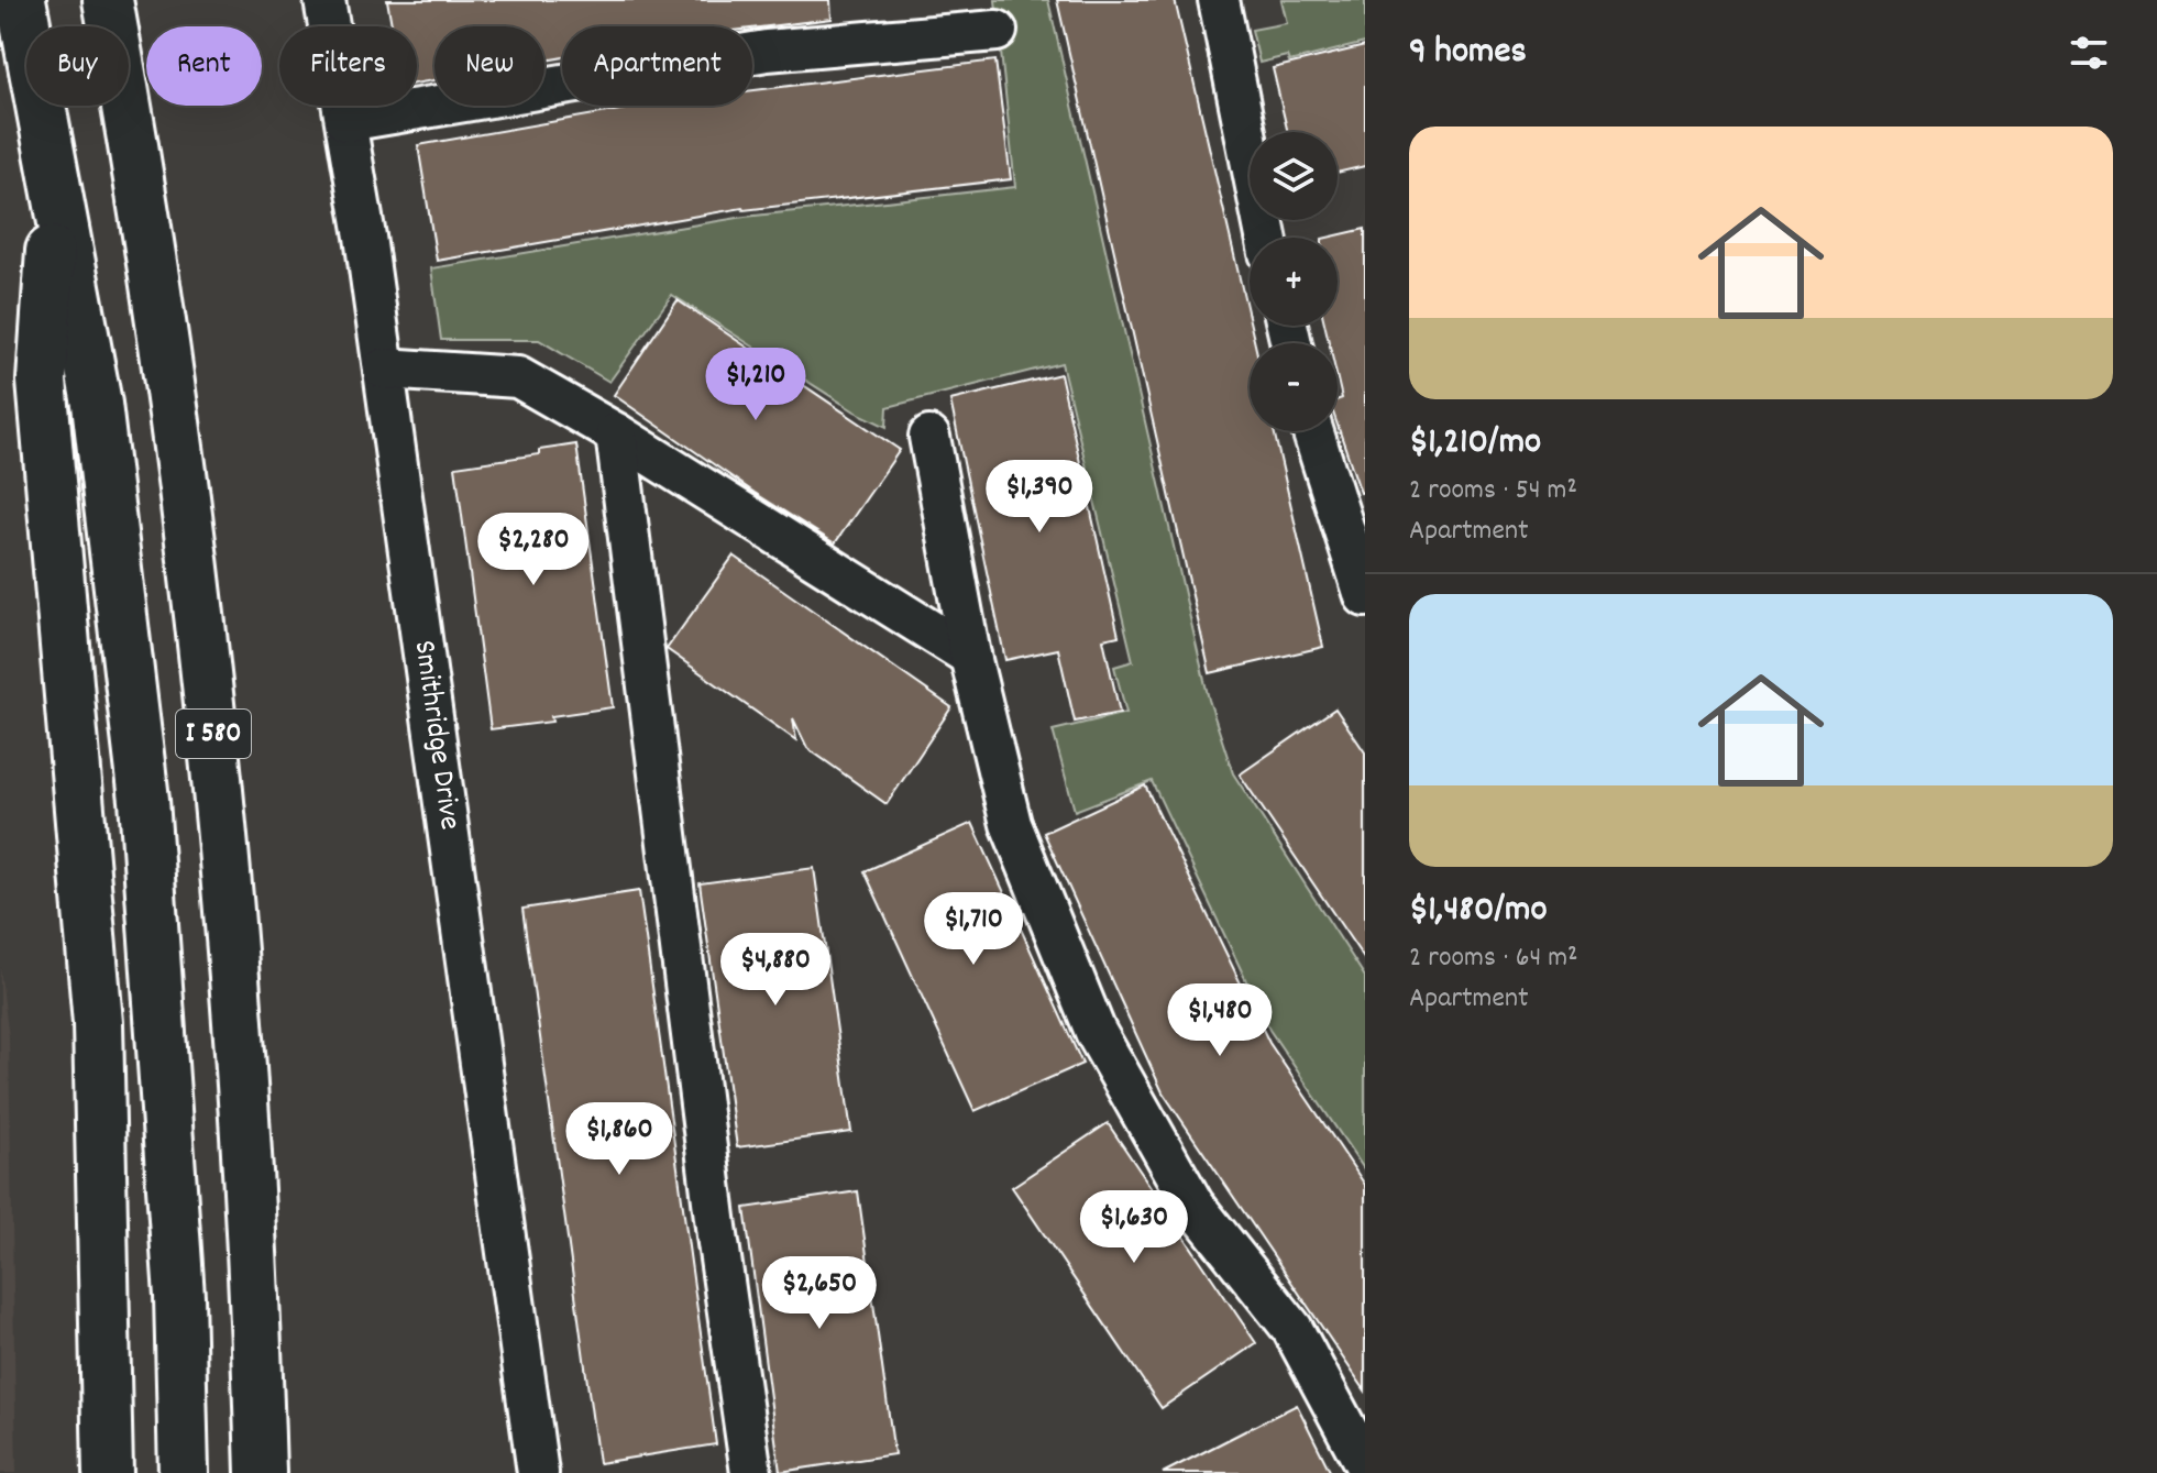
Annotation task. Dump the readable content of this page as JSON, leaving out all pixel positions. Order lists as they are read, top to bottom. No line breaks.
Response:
{"streets":{"highway":["I 580"],"street":["Smithridge Drive"]},"page":{"heading":"9 homes","chip":["Buy","Rent","Filters","New","Apartment"],"list":[{"name":"$1,210/mo","note":"2 rooms · 54 m² · Apartment"},{"name":"$1,480/mo","note":"2 rooms · 64 m² · Apartment"}],"map_buttons":["+","−"],"price":["$1,210","$1,390","$2,280","$1,710","$4,880","$1,480","$1,860","$1,630","$2,650"]}}
